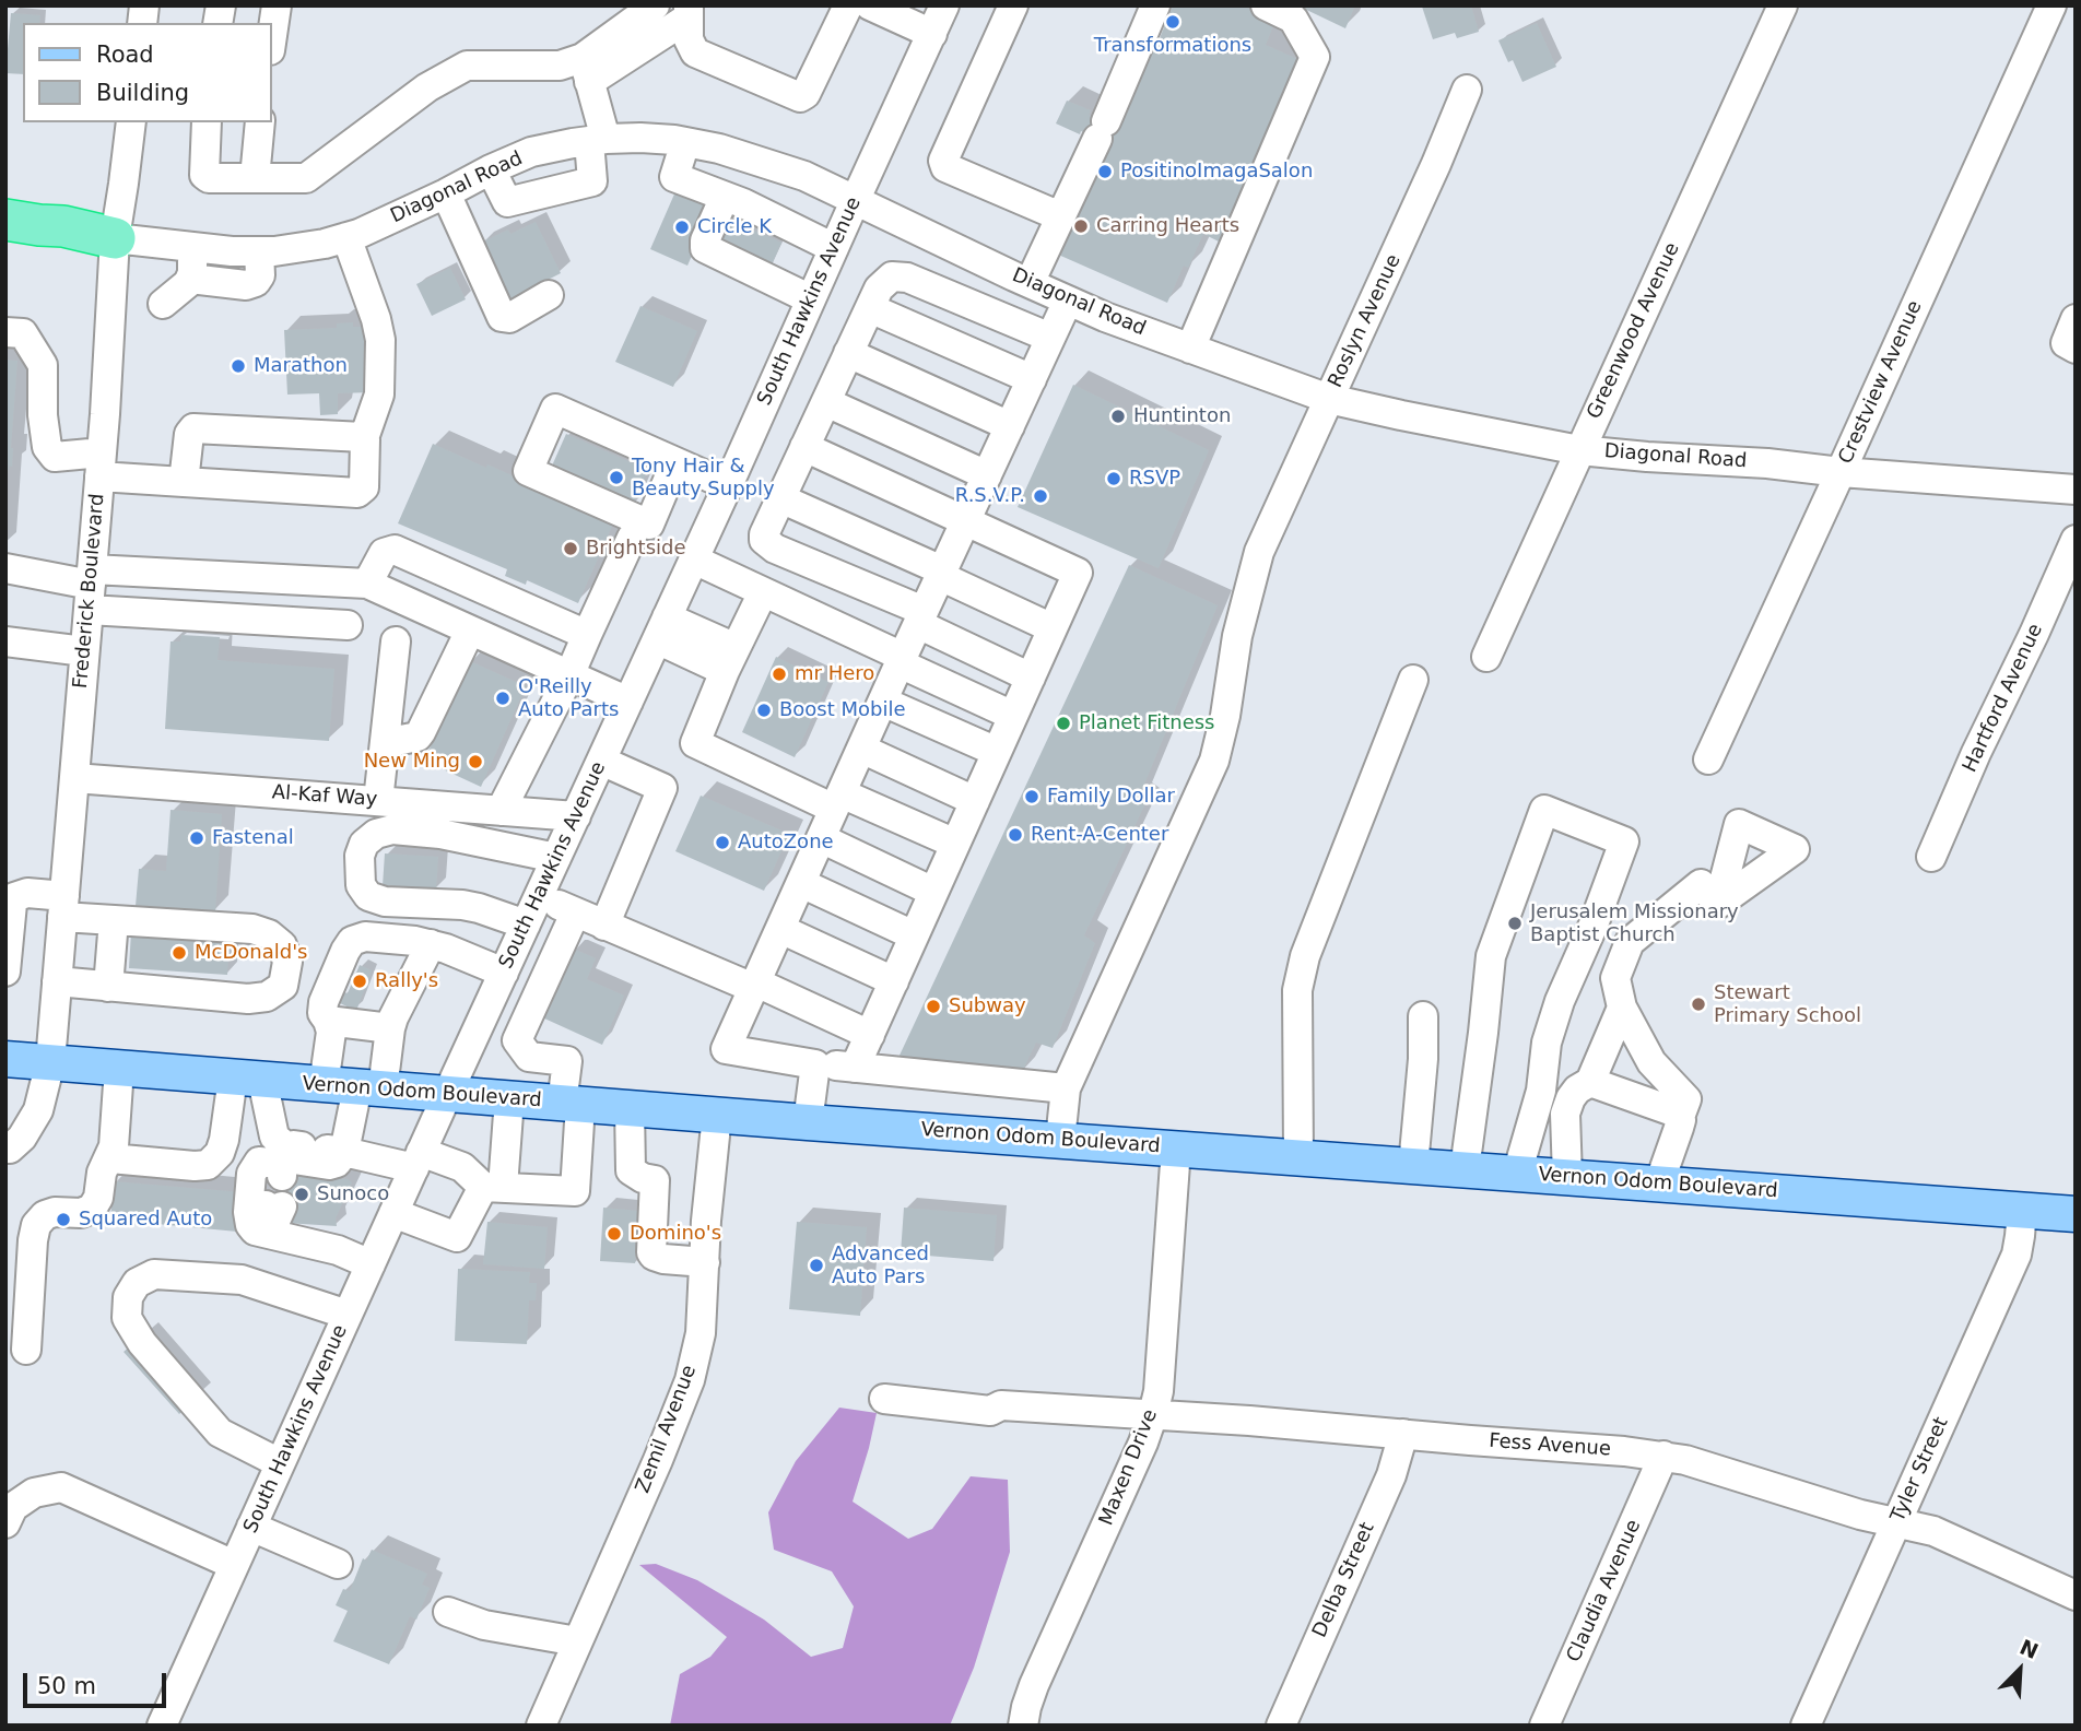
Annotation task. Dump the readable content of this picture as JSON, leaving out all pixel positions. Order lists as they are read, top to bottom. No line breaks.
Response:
{"streets":{"main road":["Vernon Odom Boulevard"],"street":["Diagonal Road","South Hawkins Avenue","Roslyn Avenue","Greenwood Avenue","Crestview Avenue","Frederick Boulevard","Hartford Avenue","Al-Kaf Way","Zemil Avenue","Fess Avenue","Maxen Drive","Tyler Street","Delba Street","Claudia Avenue"]},"crossings":[["Diagonal Road","South Hawkins Avenue"],["Diagonal Road","Roslyn Avenue"],["Diagonal Road","Greenwood Avenue"],["Diagonal Road","Crestview Avenue"],["Diagonal Road","Frederick Boulevard"],["South Hawkins Avenue","Al-Kaf Way"],["South Hawkins Avenue","Vernon Odom Boulevard"],["Roslyn Avenue","Vernon Odom Boulevard"],["Frederick Boulevard","Al-Kaf Way"],["Frederick Boulevard","Vernon Odom Boulevard"],["Vernon Odom Boulevard","Zemil Avenue"],["Vernon Odom Boulevard","Maxen Drive"],["Vernon Odom Boulevard","Tyler Street"],["Fess Avenue","Maxen Drive"],["Fess Avenue","Tyler Street"],["Fess Avenue","Delba Street"],["Fess Avenue","Claudia Avenue"]],"places":["Transformations","PositinoImagaSalon","Carring Hearts","Circle K","Marathon","Huntinton","Tony Hair & Beauty Supply","RSVP","R.S.V.P.","Brightside","mr Hero","O'Reilly Auto Parts","Boost Mobile","Planet Fitness","New Ming","Family Dollar","Rent-A-Center","Fastenal","AutoZone","Jerusalem Missionary Baptist Church","McDonald's","Rally's","Stewart Primary School","Subway","Sunoco","Squared Auto","Domino's","Advanced Auto Pars"],"legend":["Road","Building"],"scale_bar":"50 m","north":"top right"}
